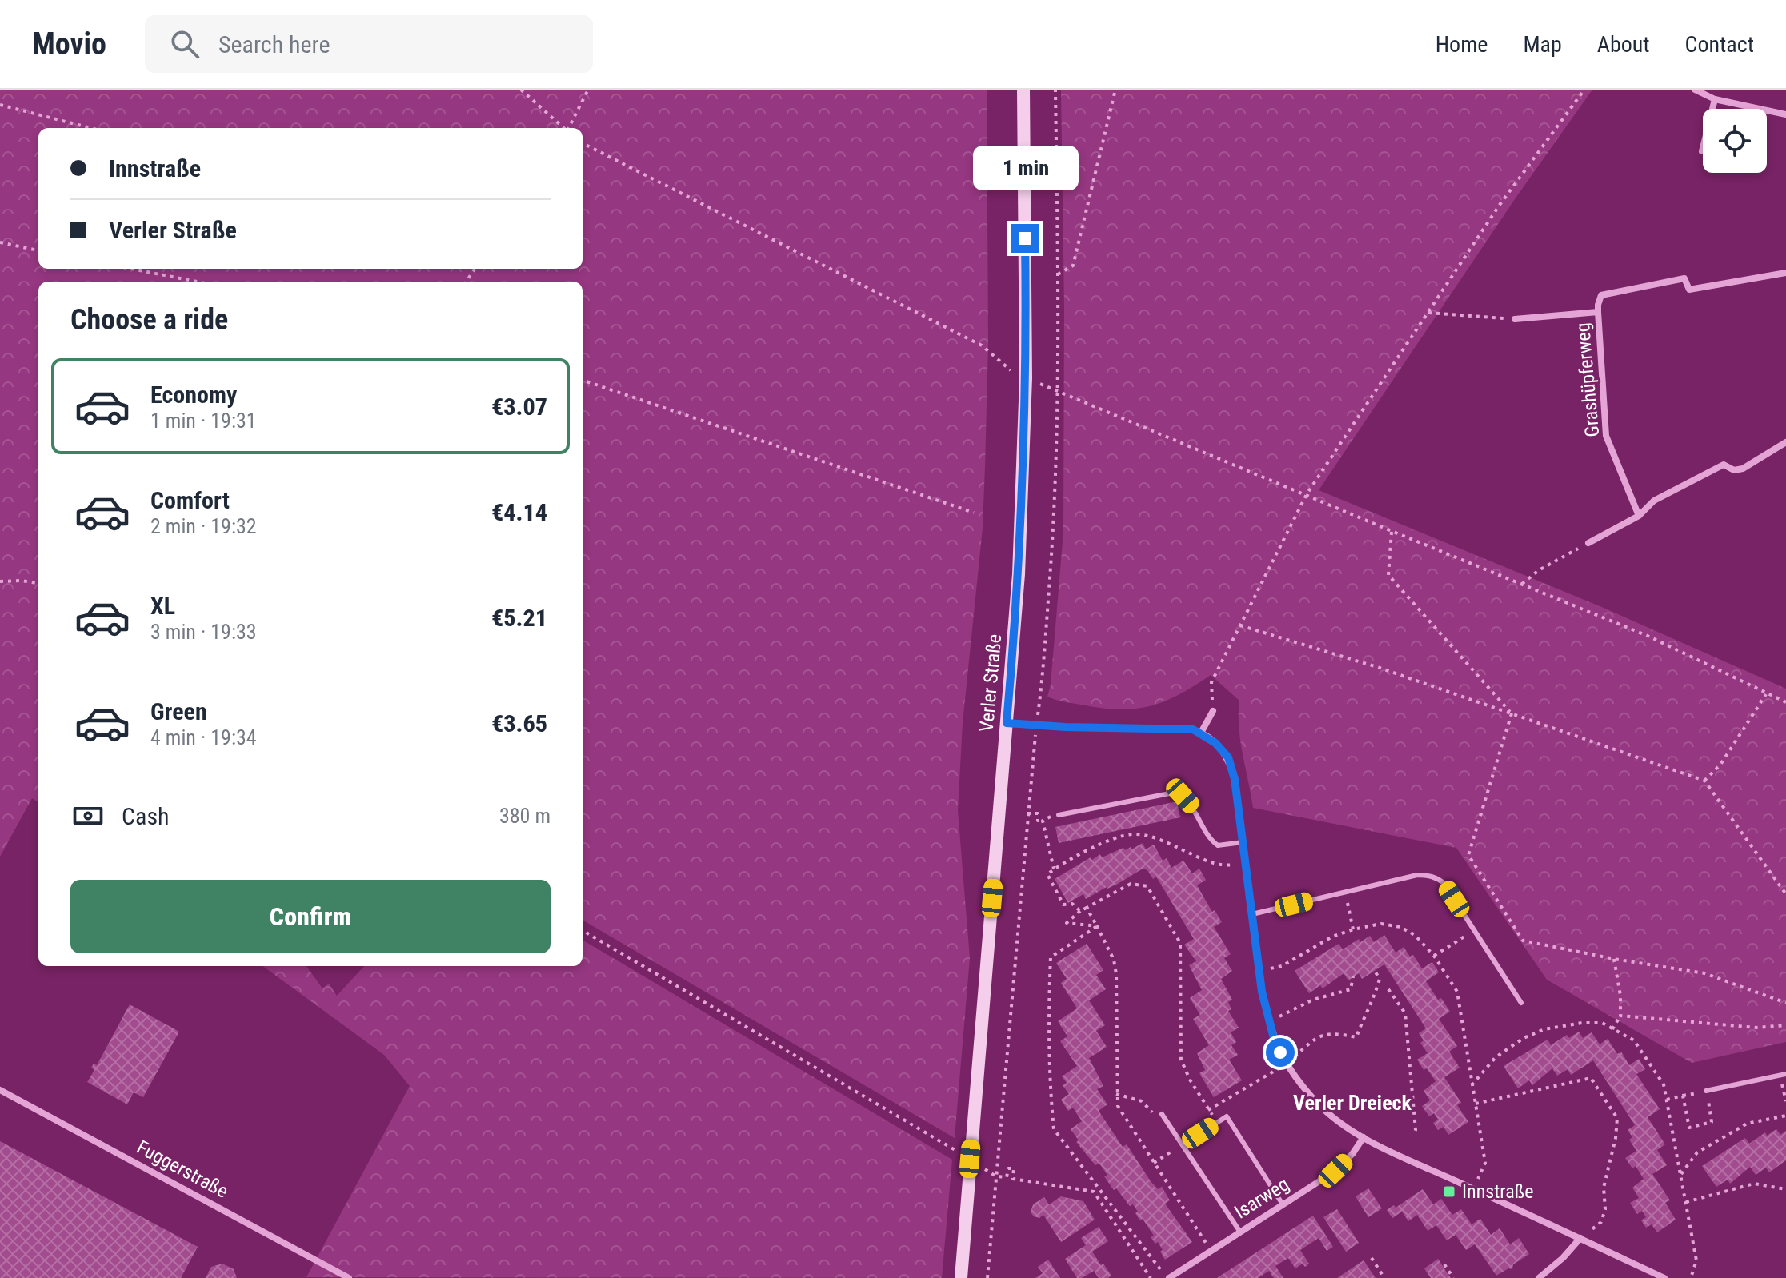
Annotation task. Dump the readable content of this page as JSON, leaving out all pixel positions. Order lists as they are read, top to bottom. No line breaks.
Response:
{"streets":{"main road":["Verler Straße"],"street":["Grashüpferweg","Fuggerstraße","Isarweg"]},"districts":["Verler Dreieck"],"places":{"transit":["Innstraße"]},"page":{"header":"Movio","search":"Search here","nav":["Home","Map","About","Contact"],"banner":["Innstraße","Verler Straße"],"bubble":"1 min","heading":"Choose a ride","list":[{"name":"Economy","note":"1 min · 19:31","value":"€3.07"},{"name":"Comfort","note":"2 min · 19:32","value":"€4.14"},{"name":"XL","note":"3 min · 19:33","value":"€5.21"},{"name":"Green","note":"4 min · 19:34","value":"€3.65"}],"pay":["Cash","380 m"],"buttons":"Confirm"}}
